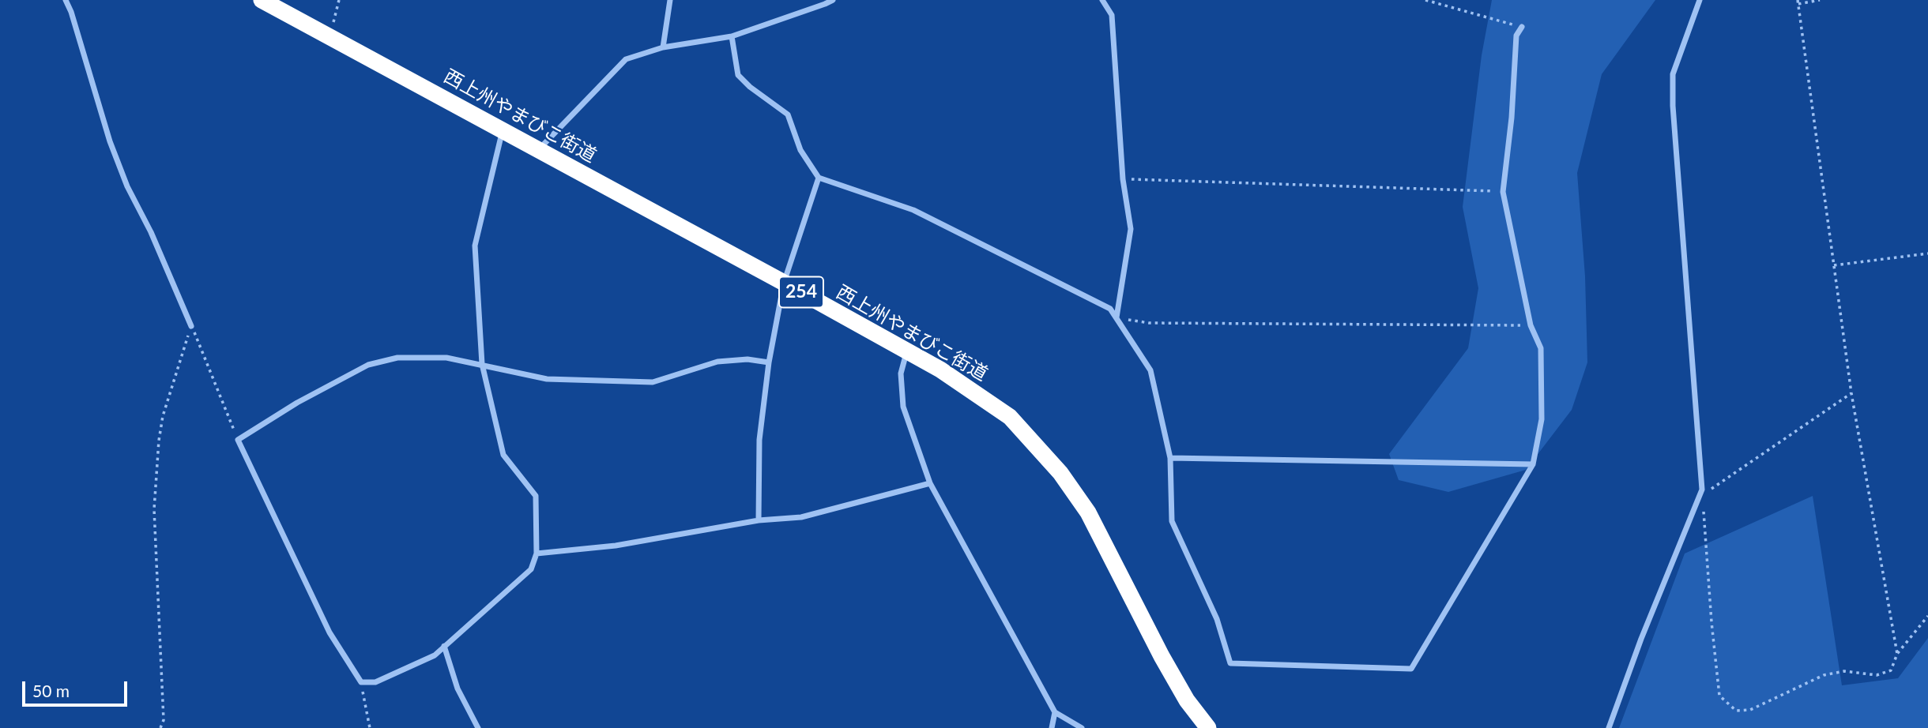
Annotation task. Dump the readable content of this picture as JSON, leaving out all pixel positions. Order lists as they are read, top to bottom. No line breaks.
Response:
{"streets":{"highway":["西上州やまびこ街道","254"]},"scale_bar":"50 m"}
